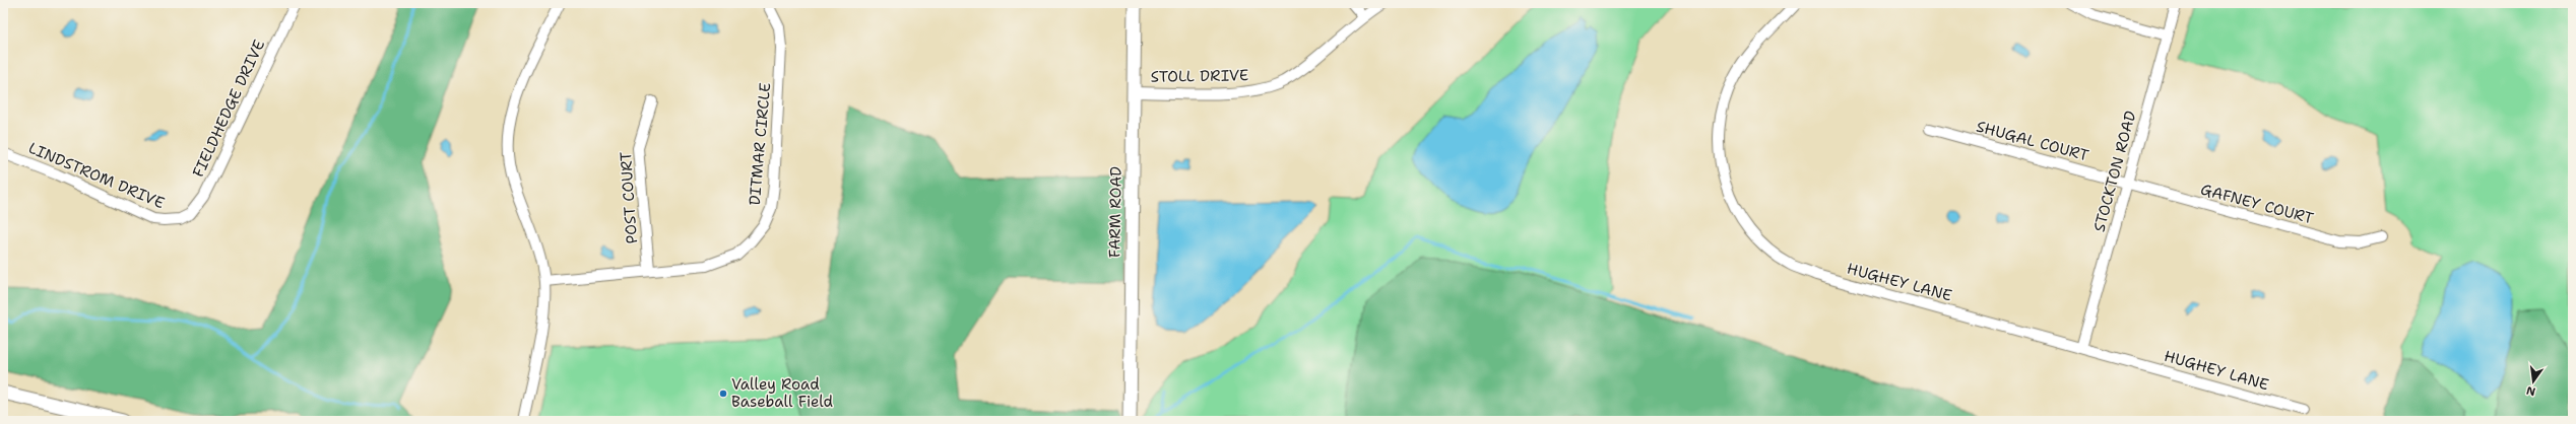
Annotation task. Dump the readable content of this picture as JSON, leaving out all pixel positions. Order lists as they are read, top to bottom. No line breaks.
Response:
{"streets":{"street":["STOLL DRIVE","FIELDHEDGE DRIVE","SHUGAL COURT","DITMAR CIRCLE","STOCKTON ROAD","LINDSTROM DRIVE","POST COURT","GAFNEY COURT","FARM ROAD","HUGHEY LANE"]},"crossings":[["STOLL DRIVE","FARM ROAD"],["FIELDHEDGE DRIVE","LINDSTROM DRIVE"],["SHUGAL COURT","STOCKTON ROAD"],["SHUGAL COURT","GAFNEY COURT"],["DITMAR CIRCLE","POST COURT"],["STOCKTON ROAD","GAFNEY COURT"],["STOCKTON ROAD","HUGHEY LANE"]],"places":["Valley Road Baseball Field"],"north":"bottom"}
